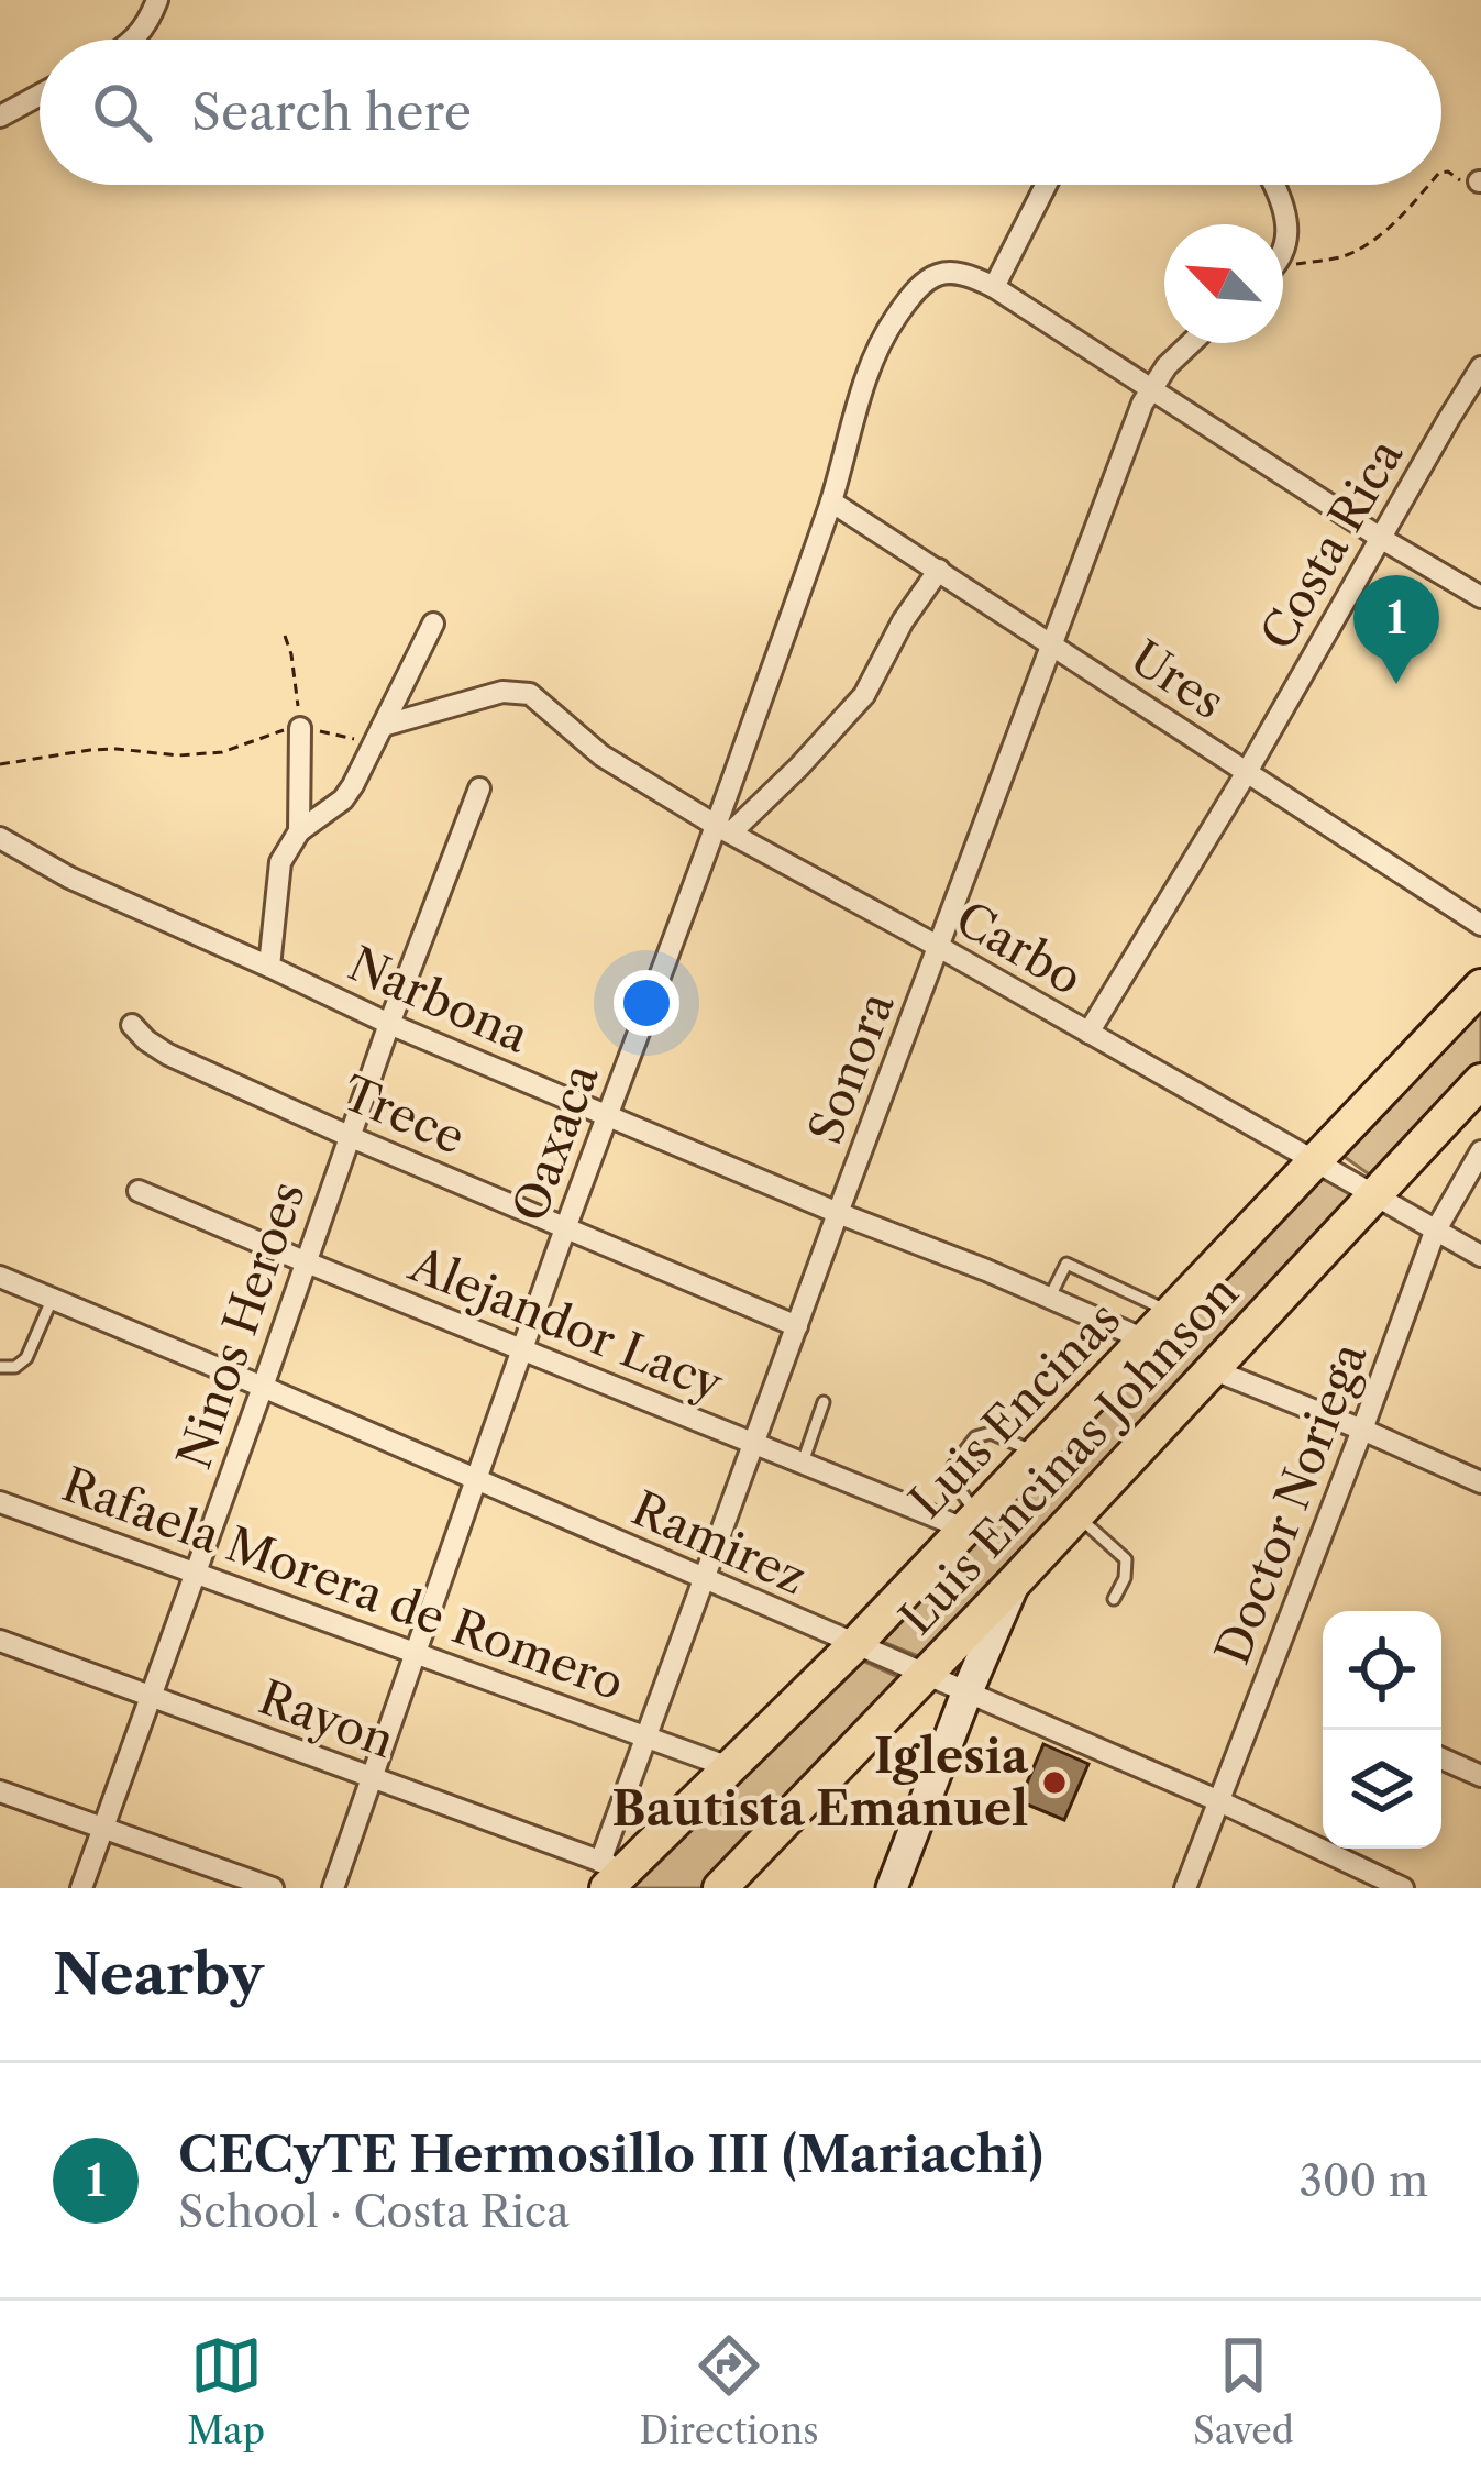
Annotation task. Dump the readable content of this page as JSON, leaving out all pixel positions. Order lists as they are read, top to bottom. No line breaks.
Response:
{"streets":{"main road":["Luis Encinas","Luis Encinas Johnson"],"street":["Costa Rica","Ures","Carbo","Narbona","Sonora","Trece","Oaxaca","Alejandor Lacy","Ninos Heroes","Doctor Noriega","Ramirez","Rafaela Morera de Romero","Rayon"]},"crossings":[["Costa Rica","Ures"],["Costa Rica","Carbo"],["Ures","Sonora"],["Ures","Oaxaca"],["Carbo","Sonora"],["Carbo","Oaxaca"],["Carbo","Luis Encinas"],["Carbo","Luis Encinas Johnson"],["Carbo","Doctor Noriega"],["Narbona","Sonora"],["Narbona","Oaxaca"],["Narbona","Ninos Heroes"],["Narbona","Luis Encinas"],["Sonora","Trece"],["Sonora","Alejandor Lacy"],["Sonora","Luis Encinas"],["Sonora","Ramirez"],["Sonora","Rafaela Morera de Romero"],["Sonora","Rayon"],["Trece","Oaxaca"],["Trece","Ninos Heroes"],["Oaxaca","Alejandor Lacy"],["Oaxaca","Ramirez"],["Oaxaca","Rafaela Morera de Romero"],["Oaxaca","Rayon"],["Alejandor Lacy","Ninos Heroes"],["Alejandor Lacy","Luis Encinas"],["Ninos Heroes","Ramirez"],["Ninos Heroes","Rafaela Morera de Romero"],["Ninos Heroes","Rayon"],["Luis Encinas","Ramirez"],["Luis Encinas","Rafaela Morera de Romero"],["Luis Encinas","Rayon"],["Luis Encinas Johnson","Ramirez"],["Doctor Noriega","Ramirez"]],"places":["Iglesia Bautista Emanuel"],"north":"top left","page":{"search":"Search here","pins":"1","heading":"Nearby","list":[{"mark":"1","name":"CECyTE Hermosillo III (Mariachi)","note":"School · Costa Rica","value":"300 m"}],"nav":["Map","Directions","Saved"]}}
